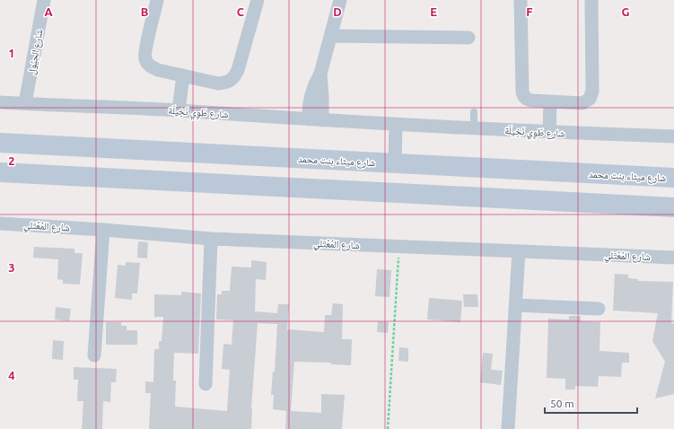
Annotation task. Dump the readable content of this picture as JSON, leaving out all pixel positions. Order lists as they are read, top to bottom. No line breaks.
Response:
{"streets":{"main road":["شارع ميثاء بنت محمد"],"street":["شارع الحِيُول","شارع طَوِي نَخِيلَة","شارع المُعْتَلي"]},"crossings":[["شارع الحِيُول","شارع طَوِي نَخِيلَة"]],"scale_bar":"50 m","grid":{"columns":["A","B","C","D","E","F","G"],"rows":["1","2","3","4"]}}
